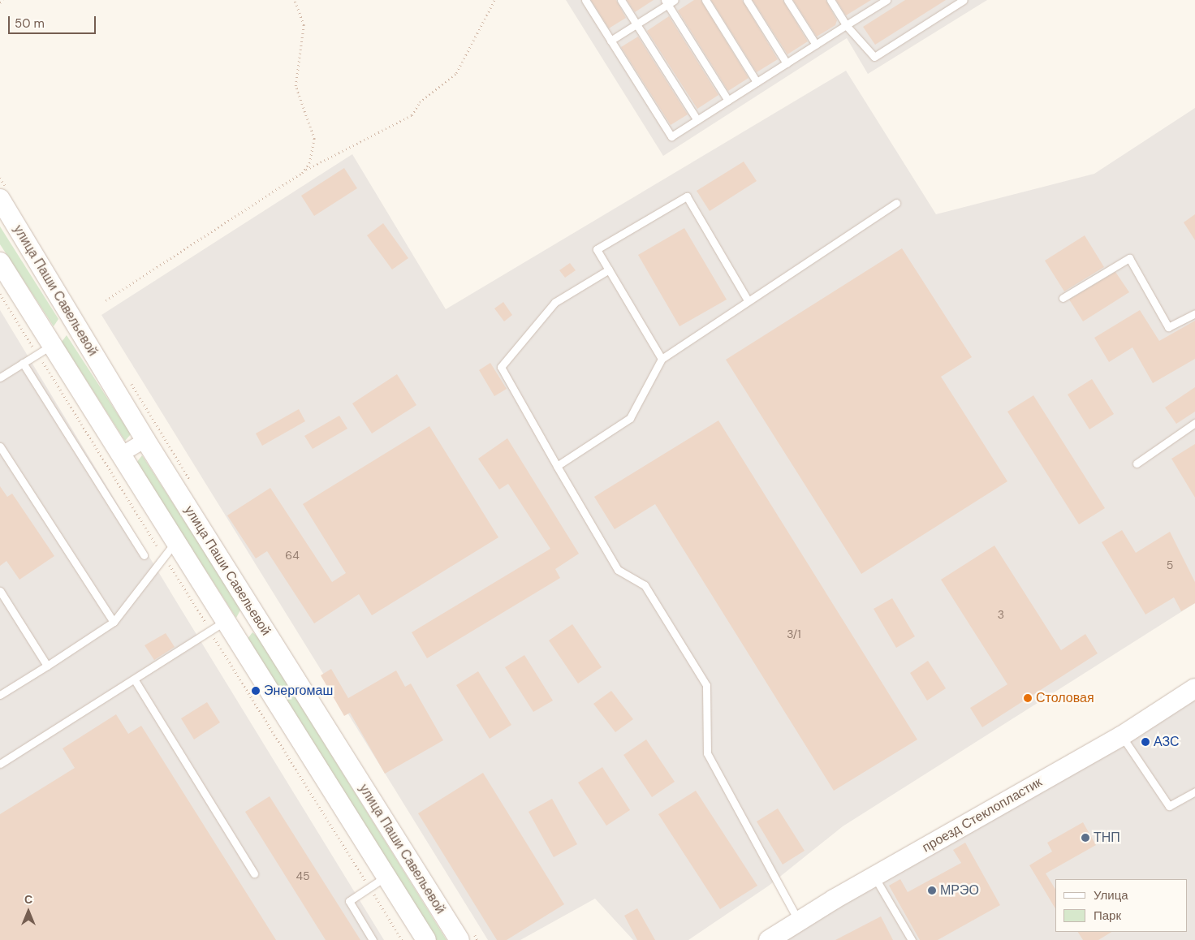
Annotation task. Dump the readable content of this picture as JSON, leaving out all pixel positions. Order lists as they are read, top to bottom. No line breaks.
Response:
{"streets":{"street":["улица Паши Савельевой","проезд Стеклопластик"]},"places":["Энергомаш","Столовая","АЗС","ТНП","МРЭО"],"house_numbers":["64","5","3","3/1","45"],"legend":["Улица","Парк"],"scale_bar":"50 m","north":"top"}
